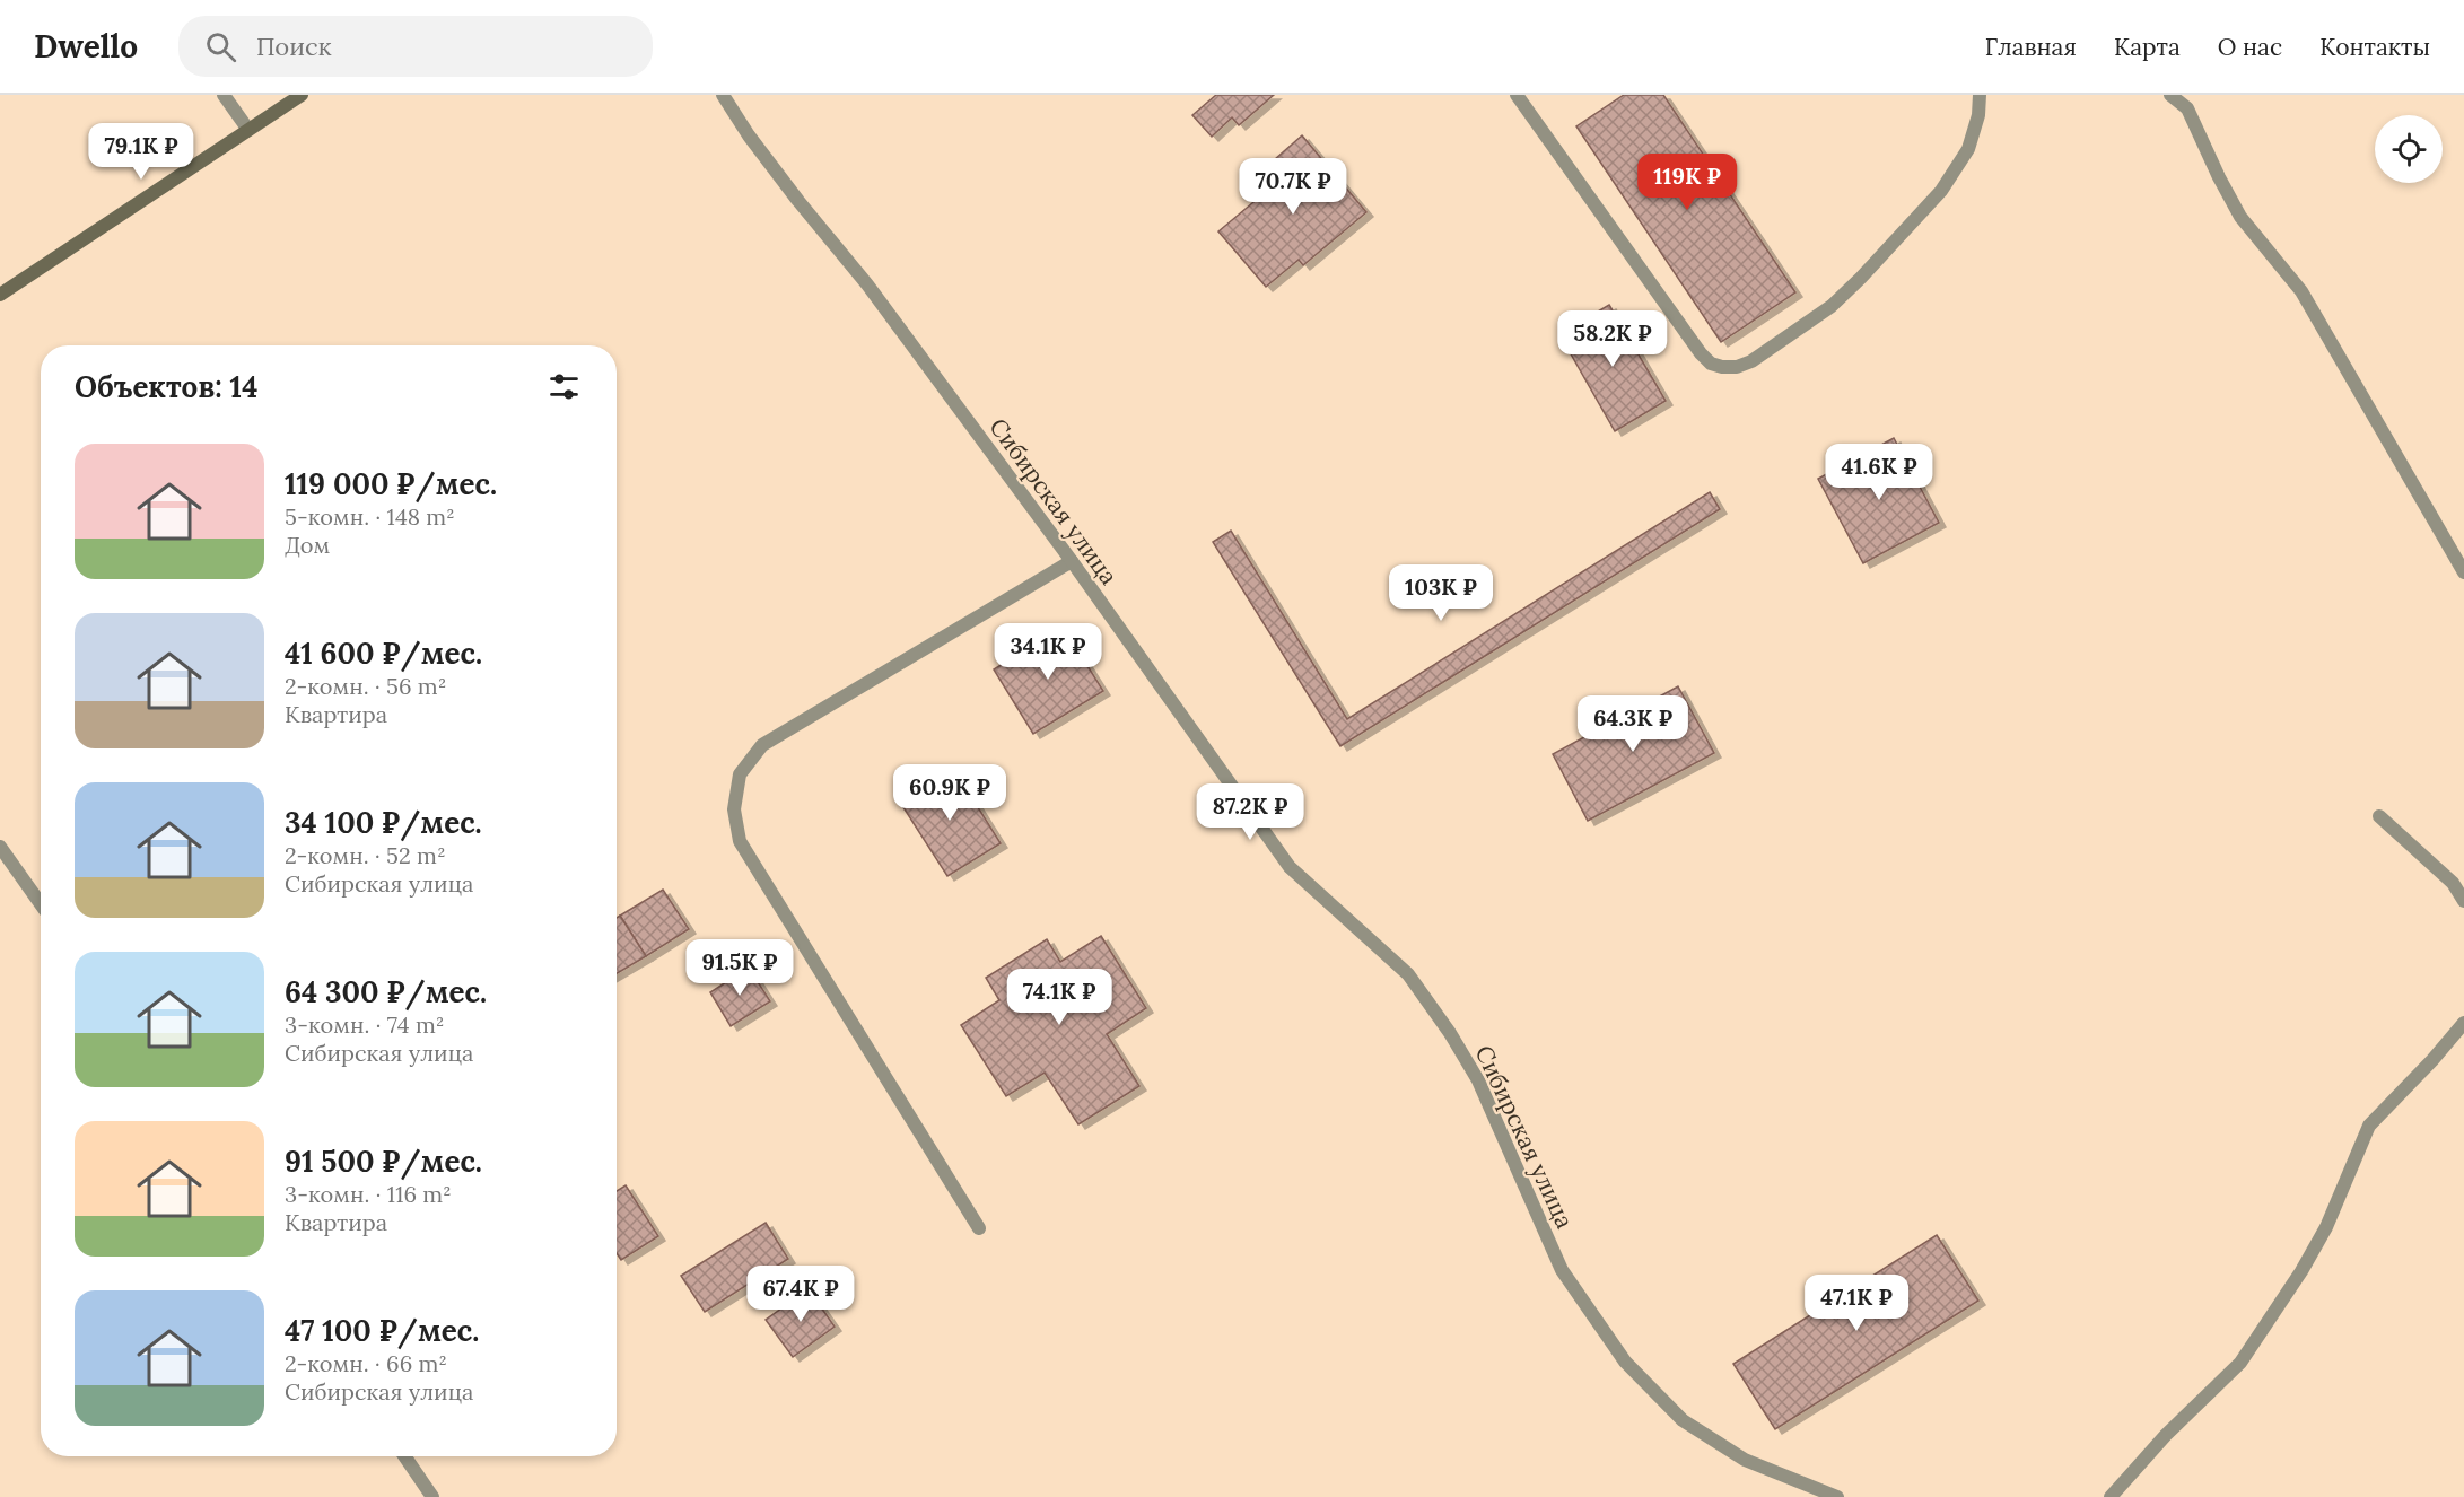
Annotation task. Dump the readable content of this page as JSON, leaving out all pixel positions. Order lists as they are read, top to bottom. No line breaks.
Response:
{"streets":{"street":["Сибирская улица"]},"page":{"header":"Dwello","search":"Поиск","nav":["Главная","Карта","О нас","Контакты"],"price":["79.1K ₽","119K ₽","70.7K ₽","58.2K ₽","41.6K ₽","103K ₽","34.1K ₽","64.3K ₽","60.9K ₽","87.2K ₽","91.5K ₽","74.1K ₽","67.4K ₽","47.1K ₽"],"heading":"Объектов: 14","list":[{"name":"119 000 ₽/мес.","note":"5-комн. · 148 m² · Дом"},{"name":"41 600 ₽/мес.","note":"2-комн. · 56 m² · Квартира"},{"name":"34 100 ₽/мес.","note":"2-комн. · 52 m² · Сибирская улица"},{"name":"64 300 ₽/мес.","note":"3-комн. · 74 m² · Сибирская улица"},{"name":"91 500 ₽/мес.","note":"3-комн. · 116 m² · Квартира"},{"name":"47 100 ₽/мес.","note":"2-комн. · 66 m² · Сибирская улица"}]}}
